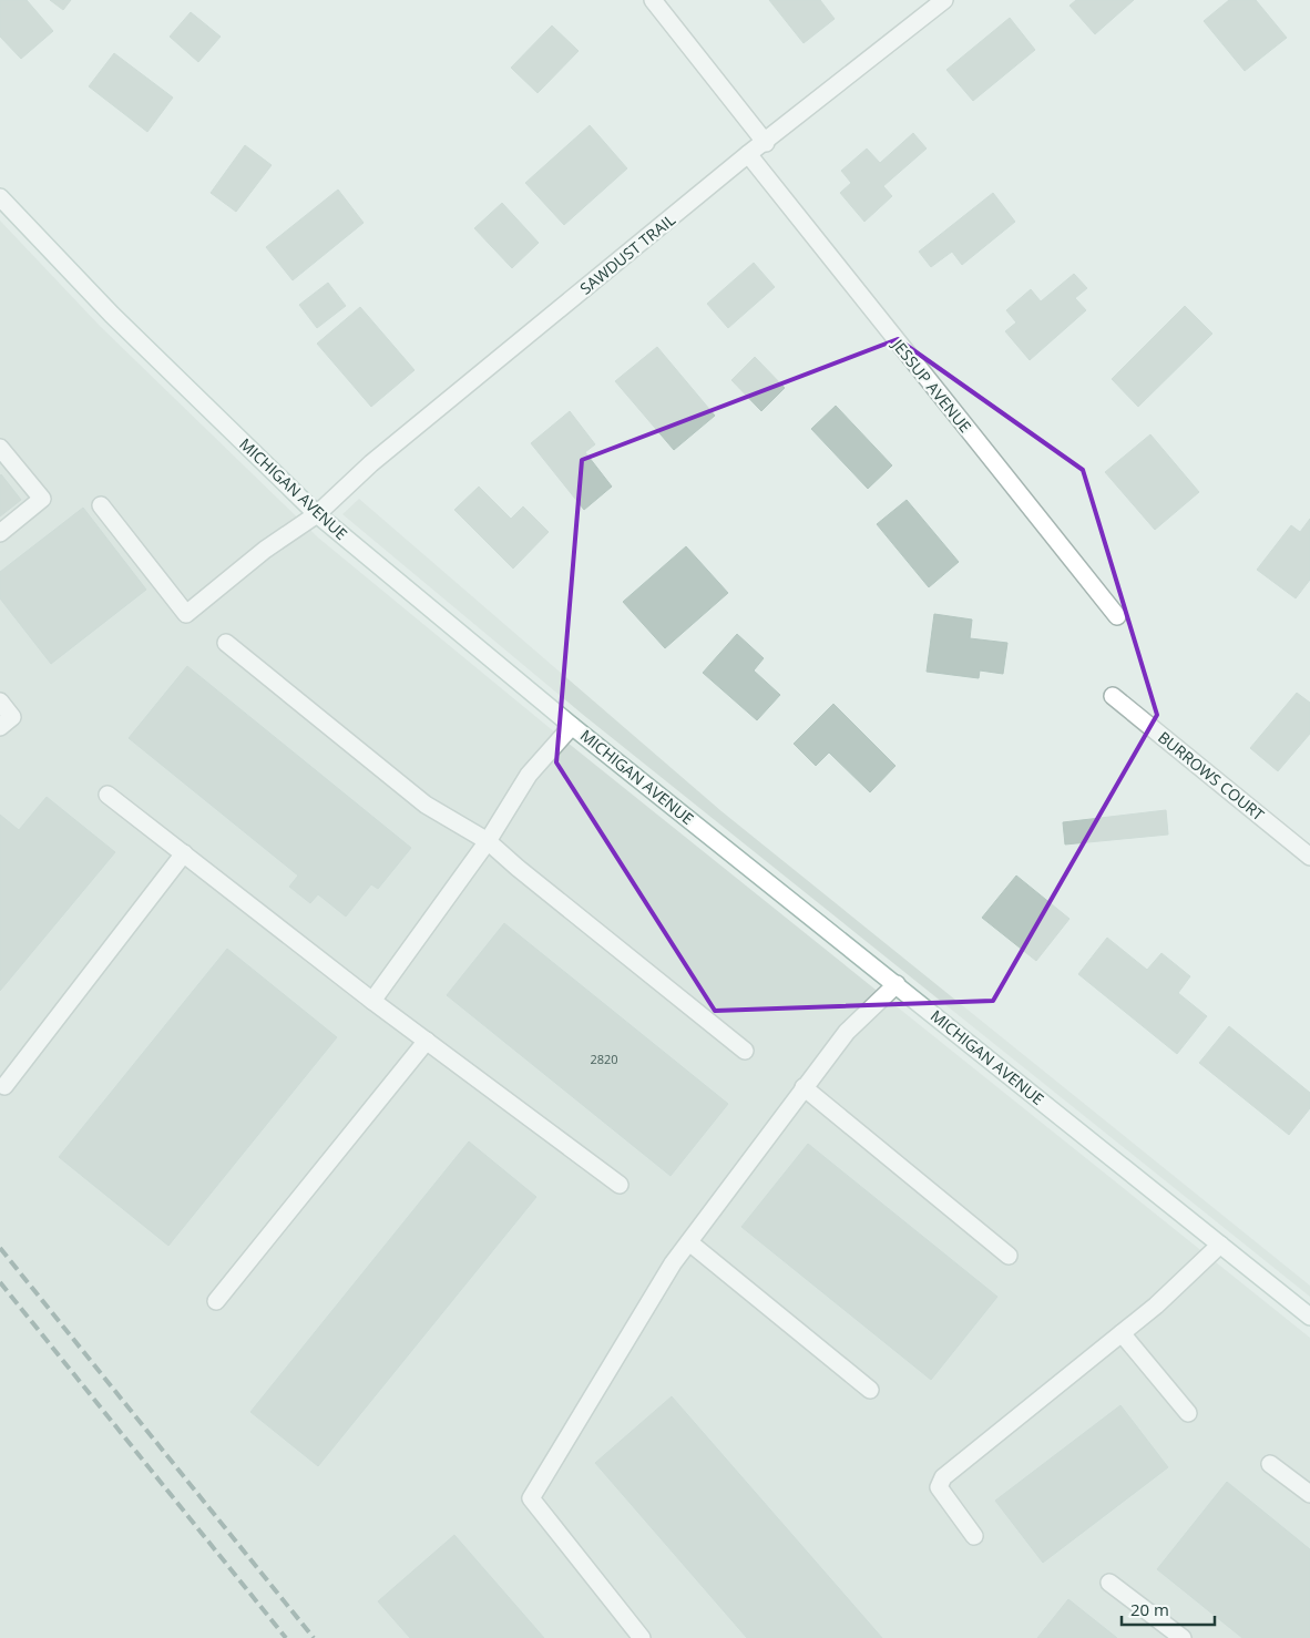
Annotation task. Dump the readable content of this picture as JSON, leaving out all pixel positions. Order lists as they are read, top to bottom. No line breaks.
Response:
{"streets":{"street":["SAWDUST TRAIL","JESSUP AVENUE","MICHIGAN AVENUE","BURROWS COURT"]},"crossings":[["SAWDUST TRAIL","JESSUP AVENUE"],["SAWDUST TRAIL","MICHIGAN AVENUE"]],"house_numbers":["2820"],"scale_bar":"20 m"}
